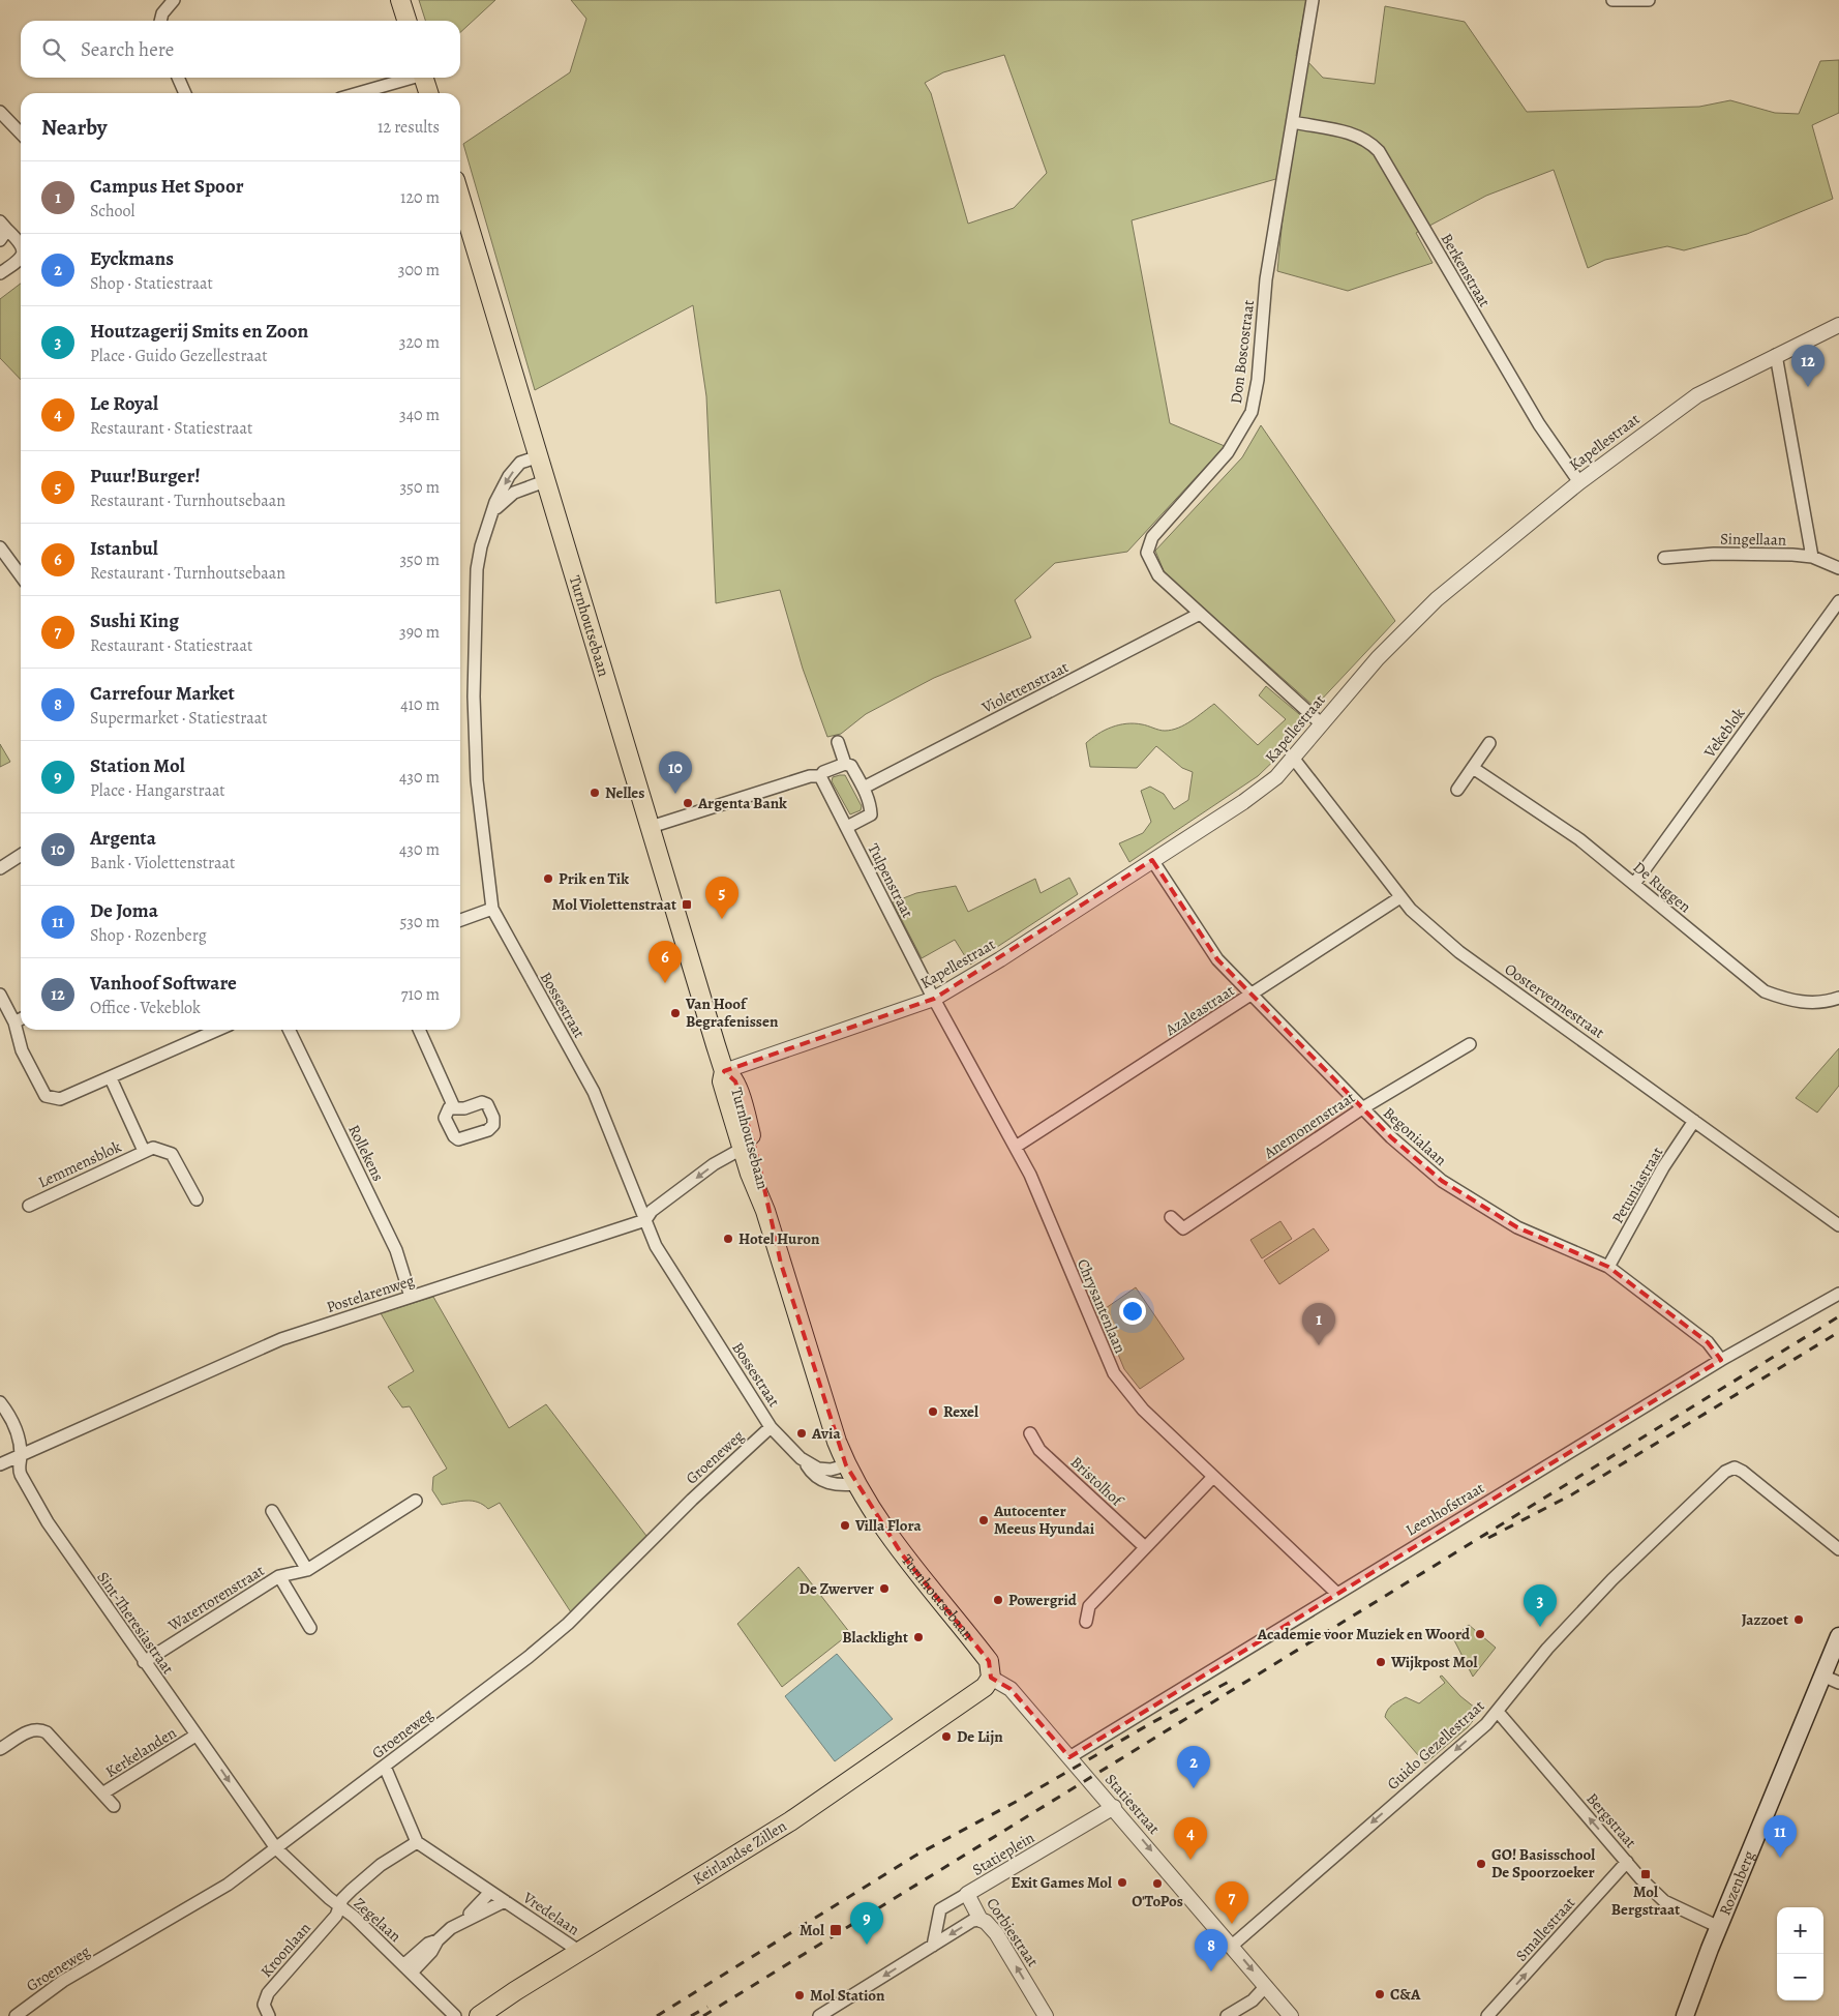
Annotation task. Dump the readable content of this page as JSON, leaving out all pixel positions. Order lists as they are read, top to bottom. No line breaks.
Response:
{"streets":{"main road":["Turnhoutsebaan","Keirlandse Zillen","Rozenberg"],"street":["Berkenstraat","Don Boscostraat","Kapellestraat","Singellaan","Violettenstraat","Vekeblok","Tulpenstraat","De Ruggen","Oostervennestraat","Bossestraat","Azaleastraat","Anemonenstraat","Begonialaan","Rollekens","Lemmensblok","Petuniastraat","Postelarenweg","Chrysantenlaan","Groeneweg","Bristolhof","Leenhofstraat","Watertorenstraat","Sint-Theresiastraat","Guido Gezellestraat","Kerkelanden","Statiestraat","Bergstraat","Statieplein","Vredelaan","Zegelaan","Smallestraat","Corbiestraat","Kroonlaan"]},"crossings":[["Berkenstraat","Don Boscostraat"],["Berkenstraat","Kapellestraat"],["Don Boscostraat","Kapellestraat"],["Don Boscostraat","Violettenstraat"],["Kapellestraat","Turnhoutsebaan"],["Kapellestraat","Tulpenstraat"],["Kapellestraat","Oostervennestraat"],["Kapellestraat","Begonialaan"],["Kapellestraat","Chrysantenlaan"],["Turnhoutsebaan","Bossestraat"],["Turnhoutsebaan","Postelarenweg"],["Turnhoutsebaan","Keirlandse Zillen"],["Vekeblok","De Ruggen"],["Tulpenstraat","Chrysantenlaan"],["Oostervennestraat","Azaleastraat"],["Oostervennestraat","Petuniastraat"],["Bossestraat","Postelarenweg"],["Bossestraat","Groeneweg"],["Azaleastraat","Begonialaan"],["Azaleastraat","Chrysantenlaan"],["Anemonenstraat","Begonialaan"],["Begonialaan","Petuniastraat"],["Begonialaan","Leenhofstraat"],["Rollekens","Postelarenweg"],["Postelarenweg","Sint-Theresiastraat"],["Chrysantenlaan","Leenhofstraat"],["Groeneweg","Sint-Theresiastraat"],["Groeneweg","Zegelaan"],["Leenhofstraat","Statiestraat"],["Watertorenstraat","Sint-Theresiastraat"],["Sint-Theresiastraat","Kerkelanden"],["Sint-Theresiastraat","Zegelaan"],["Guido Gezellestraat","Statiestraat"],["Guido Gezellestraat","Bergstraat"],["Statiestraat","Statieplein"],["Bergstraat","Rozenberg"],["Bergstraat","Smallestraat"],["Keirlandse Zillen","Vredelaan"],["Statieplein","Corbiestraat"],["Vredelaan","Zegelaan"],["Zegelaan","Kroonlaan"]],"one_way":["Guido Gezellestraat","Statiestraat","Bergstraat","Smallestraat","Corbiestraat"],"places":{"other":["Nelles","Argenta Bank","Prik en Tik","Van Hoof Begrafenissen","Hotel Huron","Rexel","Avia","Autocenter Meeus Hyundai","Villa Flora","De Zwerver","Powergrid","Jazzoet","Academie voor Muziek en Woord","Blacklight","Wijkpost Mol","De Lijn","GO! Basisschool De Spoorzoeker","Exit Games Mol","O'ToPos","C&A","Mol Station"],"transit":["Mol Violettenstraat","Mol Bergstraat","Mol"]},"page":{"search":"Search here","heading":["Nearby","12 results"],"list":[{"mark":"1","name":"Campus Het Spoor","note":"School","value":"120 m"},{"mark":"2","name":"Eyckmans","note":"Shop · Statiestraat","value":"300 m"},{"mark":"3","name":"Houtzagerij Smits en Zoon","note":"Place · Guido Gezellestraat","value":"320 m"},{"mark":"4","name":"Le Royal","note":"Restaurant · Statiestraat","value":"340 m"},{"mark":"5","name":"Puur!Burger!","note":"Restaurant · Turnhoutsebaan","value":"350 m"},{"mark":"6","name":"Istanbul","note":"Restaurant · Turnhoutsebaan","value":"350 m"},{"mark":"7","name":"Sushi King","note":"Restaurant · Statiestraat","value":"390 m"},{"mark":"8","name":"Carrefour Market","note":"Supermarket · Statiestraat","value":"410 m"},{"mark":"9","name":"Station Mol","note":"Place · Hangarstraat","value":"430 m"},{"mark":"10","name":"Argenta","note":"Bank · Violettenstraat","value":"430 m"},{"mark":"11","name":"De Joma","note":"Shop · Rozenberg","value":"530 m"},{"mark":"12","name":"Vanhoof Software","note":"Office · Vekeblok","value":"710 m"}],"pins":["12","10","5","6","1","3","2","11","4","7","9","8"],"map_buttons":["+","−"]}}
